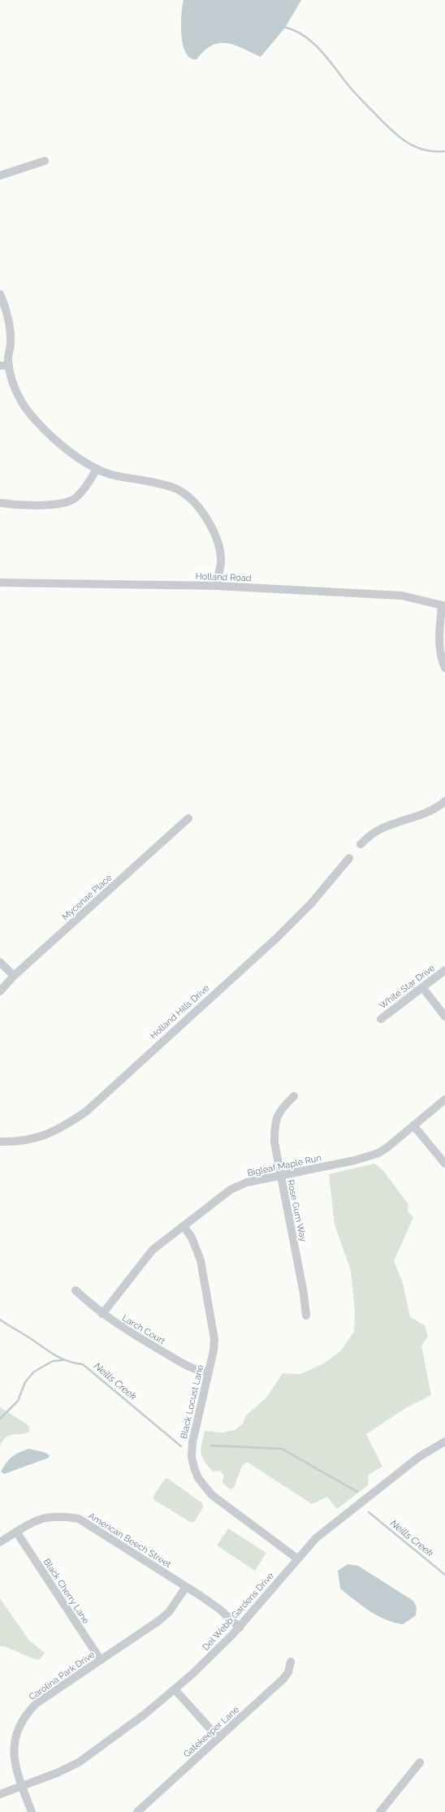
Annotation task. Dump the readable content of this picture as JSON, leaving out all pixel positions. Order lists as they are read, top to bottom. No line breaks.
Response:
{"streets":{"street":["Holland Road","Mycenae Place","White Star Drive","Holland Hills Drive","Bigleaf Maple Run","Rose Gum Way","Larch Court","Black Locust Lane","American Beech Street","Black Cherry Lane","Del Webb Gardens Drive","Carolina Park Drive","Gatekeeper Lane"]},"crossings":[["Bigleaf Maple Run","Rose Gum Way"],["Bigleaf Maple Run","Larch Court"],["Bigleaf Maple Run","Black Locust Lane"],["Larch Court","Black Locust Lane"],["Black Locust Lane","Del Webb Gardens Drive"],["American Beech Street","Black Cherry Lane"],["American Beech Street","Del Webb Gardens Drive"],["American Beech Street","Carolina Park Drive"],["Black Cherry Lane","Carolina Park Drive"],["Del Webb Gardens Drive","Carolina Park Drive"]],"water":["Neills Creek"]}
